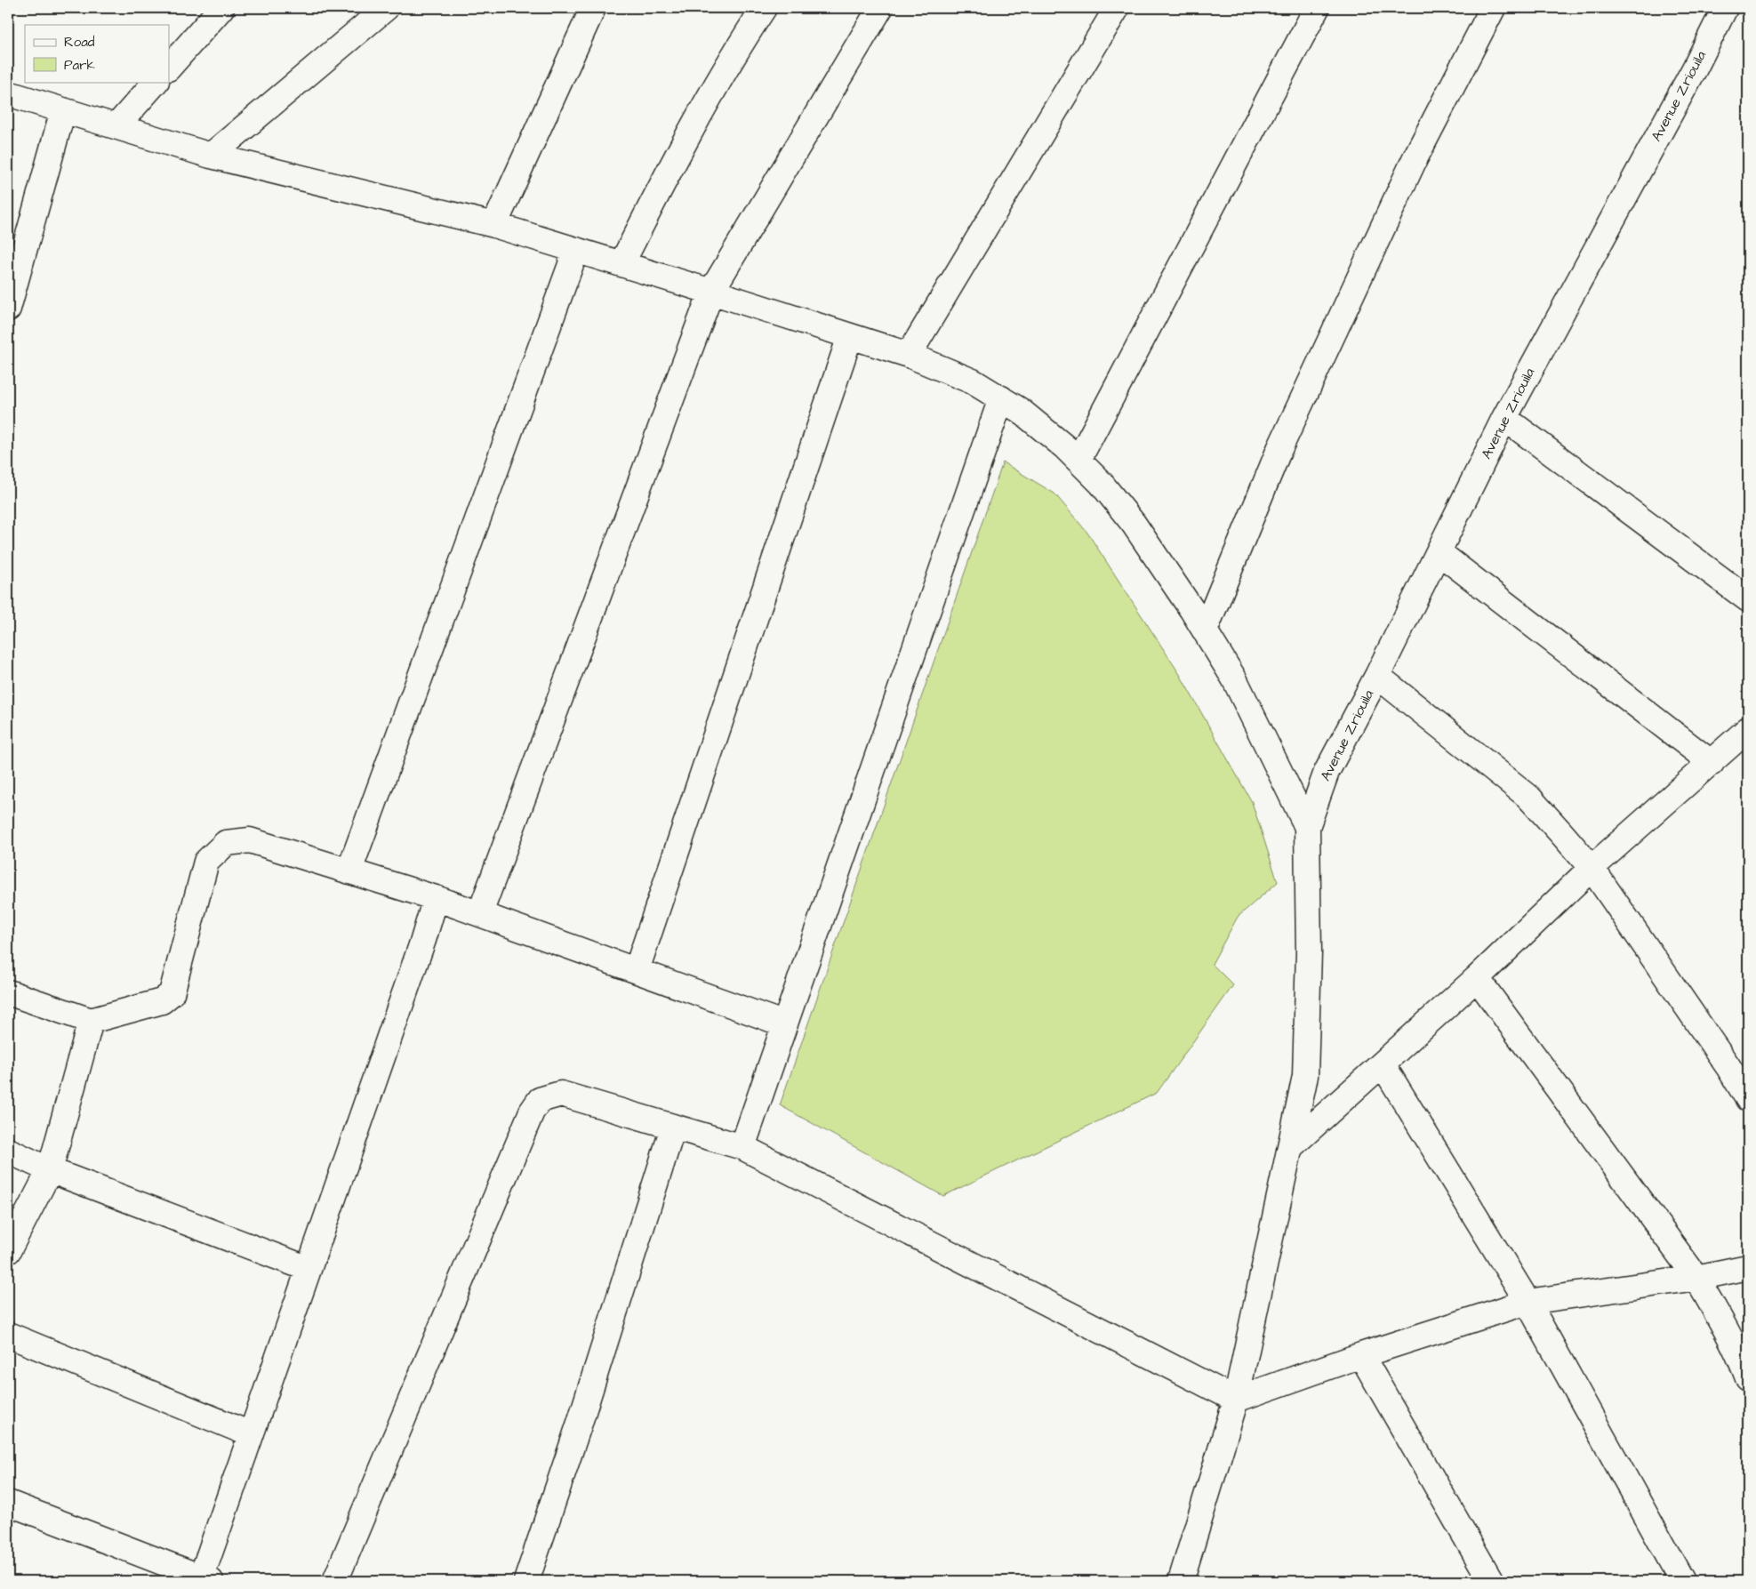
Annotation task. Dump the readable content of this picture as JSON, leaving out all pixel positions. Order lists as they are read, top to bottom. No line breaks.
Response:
{"streets":{"street":["Avenue Zriouila"]},"legend":["Road","Park"]}
